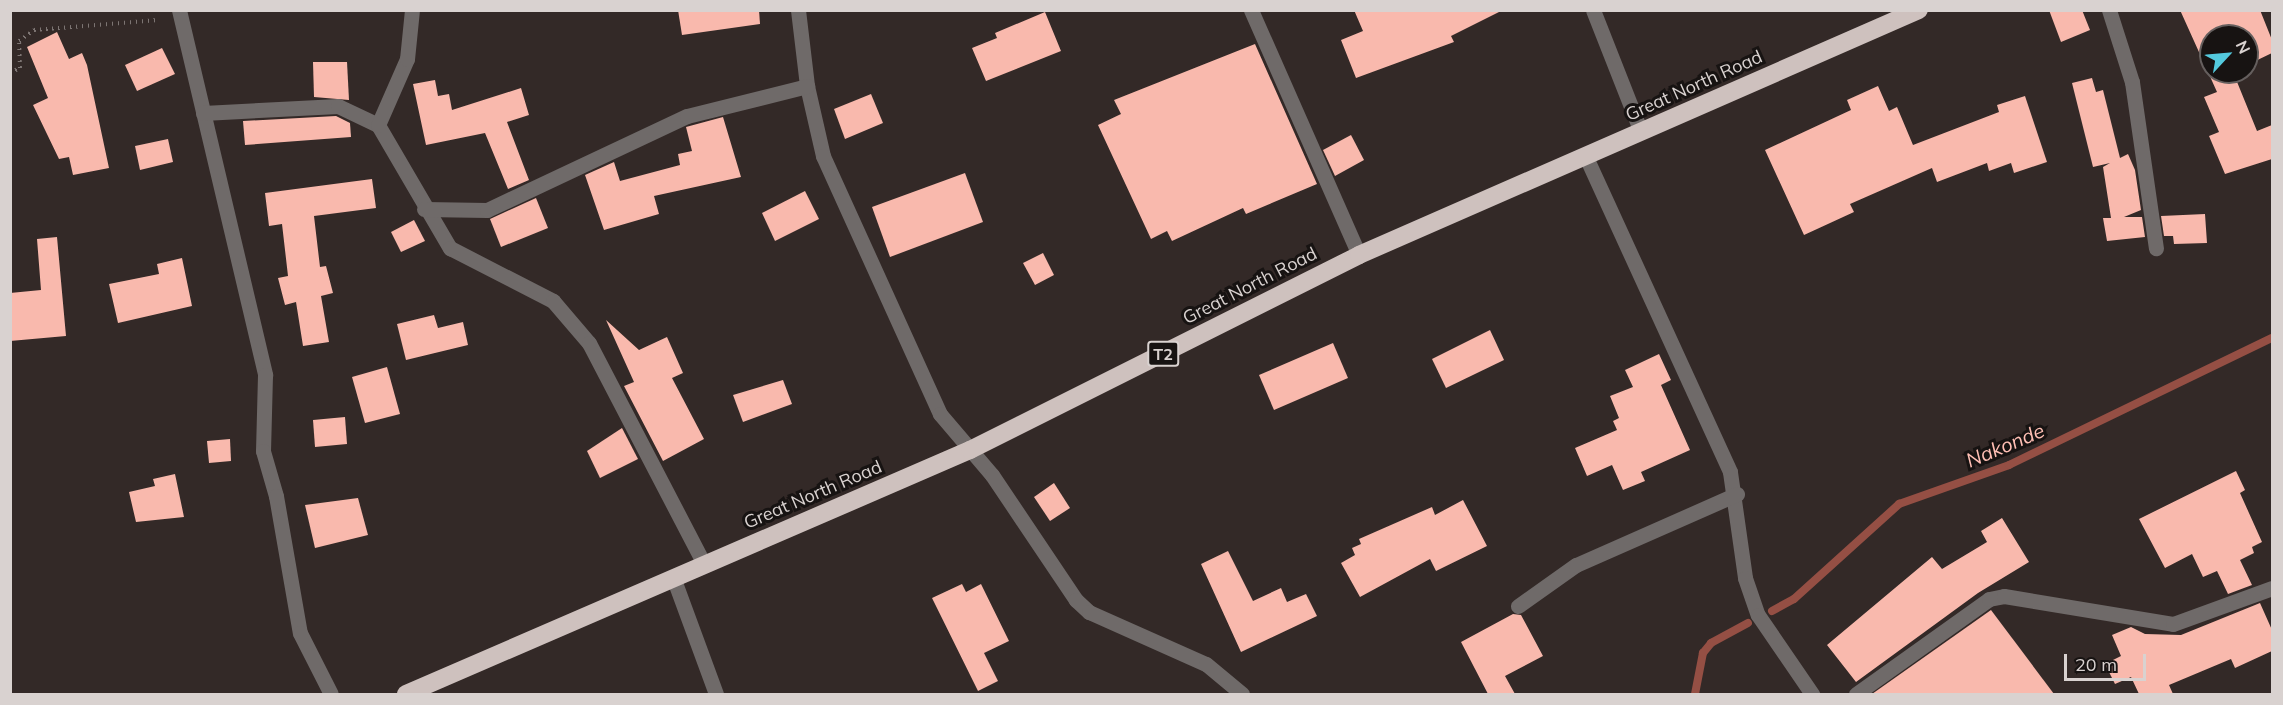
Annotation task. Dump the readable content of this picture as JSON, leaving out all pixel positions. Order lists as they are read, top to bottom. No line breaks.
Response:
{"streets":{"highway":["Great North Road","T2"]},"water":["Nakonde"],"scale_bar":"20 m","north":"top right"}
